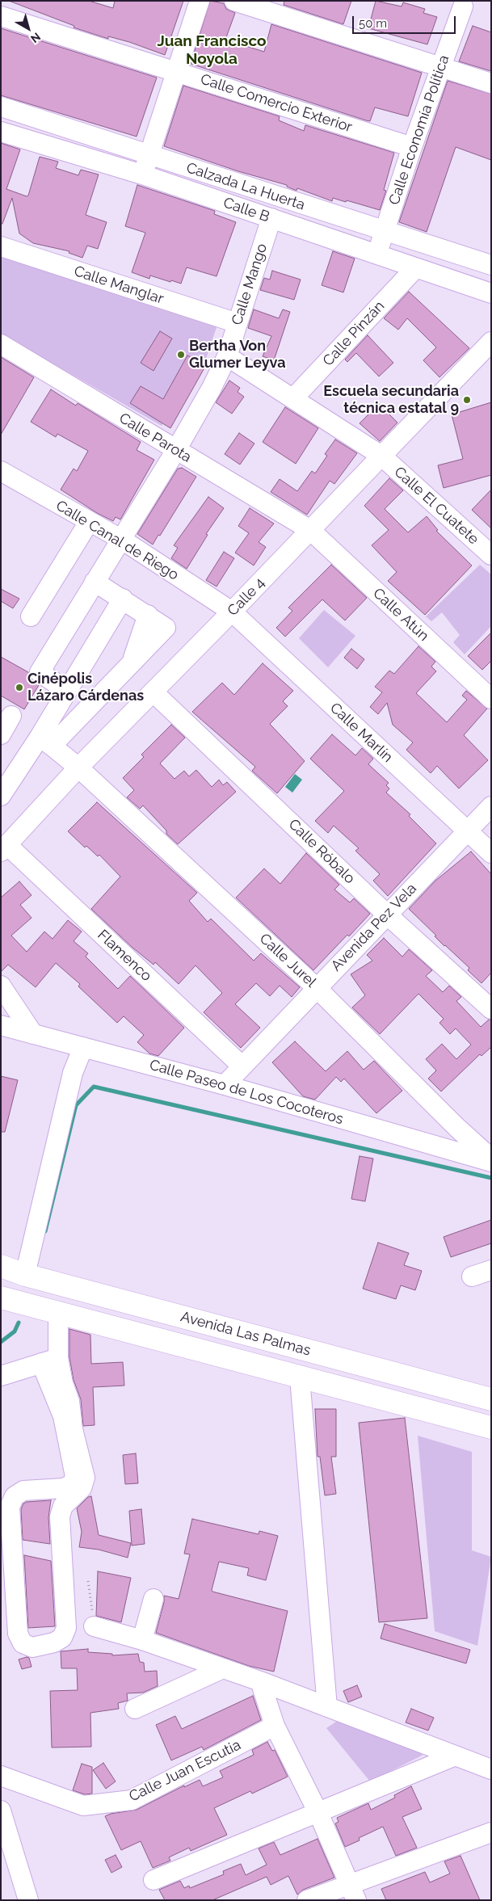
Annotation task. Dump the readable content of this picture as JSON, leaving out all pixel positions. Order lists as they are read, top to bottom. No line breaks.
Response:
{"streets":{"main road":["Avenida Las Palmas"],"street":["Calle Comercio Exterior","Calle Economía Política","Calzada La Huerta","Calle B","Calle Mango","Calle Manglar","Calle Pinzán","Calle Parota","Calle El Cuatete","Calle Canal de Riego","Calle 4","Calle Atún","Calle Marlín","Calle Róbalo","Avenida Pez Vela","Flamenco","Calle Jurel","Calle Paseo de Los Cocoteros","Calle Juan Escutia"]},"crossings":[["Calle Comercio Exterior","Calle Economía Política"],["Calle Economía Política","Calzada La Huerta"],["Calle Economía Política","Calle B"],["Calle B","Calle Mango"],["Calle B","Calle Pinzán"],["Calle Mango","Calle Manglar"],["Calle Mango","Calle Parota"],["Calle Mango","Calle El Cuatete"],["Calle Mango","Calle Canal de Riego"],["Calle Pinzán","Calle El Cuatete"],["Calle Parota","Calle 4"],["Calle Parota","Calle Atún"],["Calle El Cuatete","Calle 4"],["Calle Canal de Riego","Calle 4"],["Calle Canal de Riego","Calle Marlín"],["Calle 4","Calle Atún"],["Calle 4","Calle Marlín"],["Calle 4","Calle Róbalo"],["Calle 4","Flamenco"],["Calle 4","Calle Jurel"],["Calle Marlín","Avenida Pez Vela"],["Calle Róbalo","Avenida Pez Vela"],["Avenida Pez Vela","Flamenco"],["Avenida Pez Vela","Calle Jurel"],["Avenida Pez Vela","Calle Paseo de Los Cocoteros"],["Calle Jurel","Calle Paseo de Los Cocoteros"]],"districts":["Juan Francisco Noyola"],"places":["Bertha Von Glumer Leyva","Escuela secundaria técnica estatal 9","Cinépolis Lázaro Cárdenas"],"scale_bar":"50 m","north":"bottom right"}
